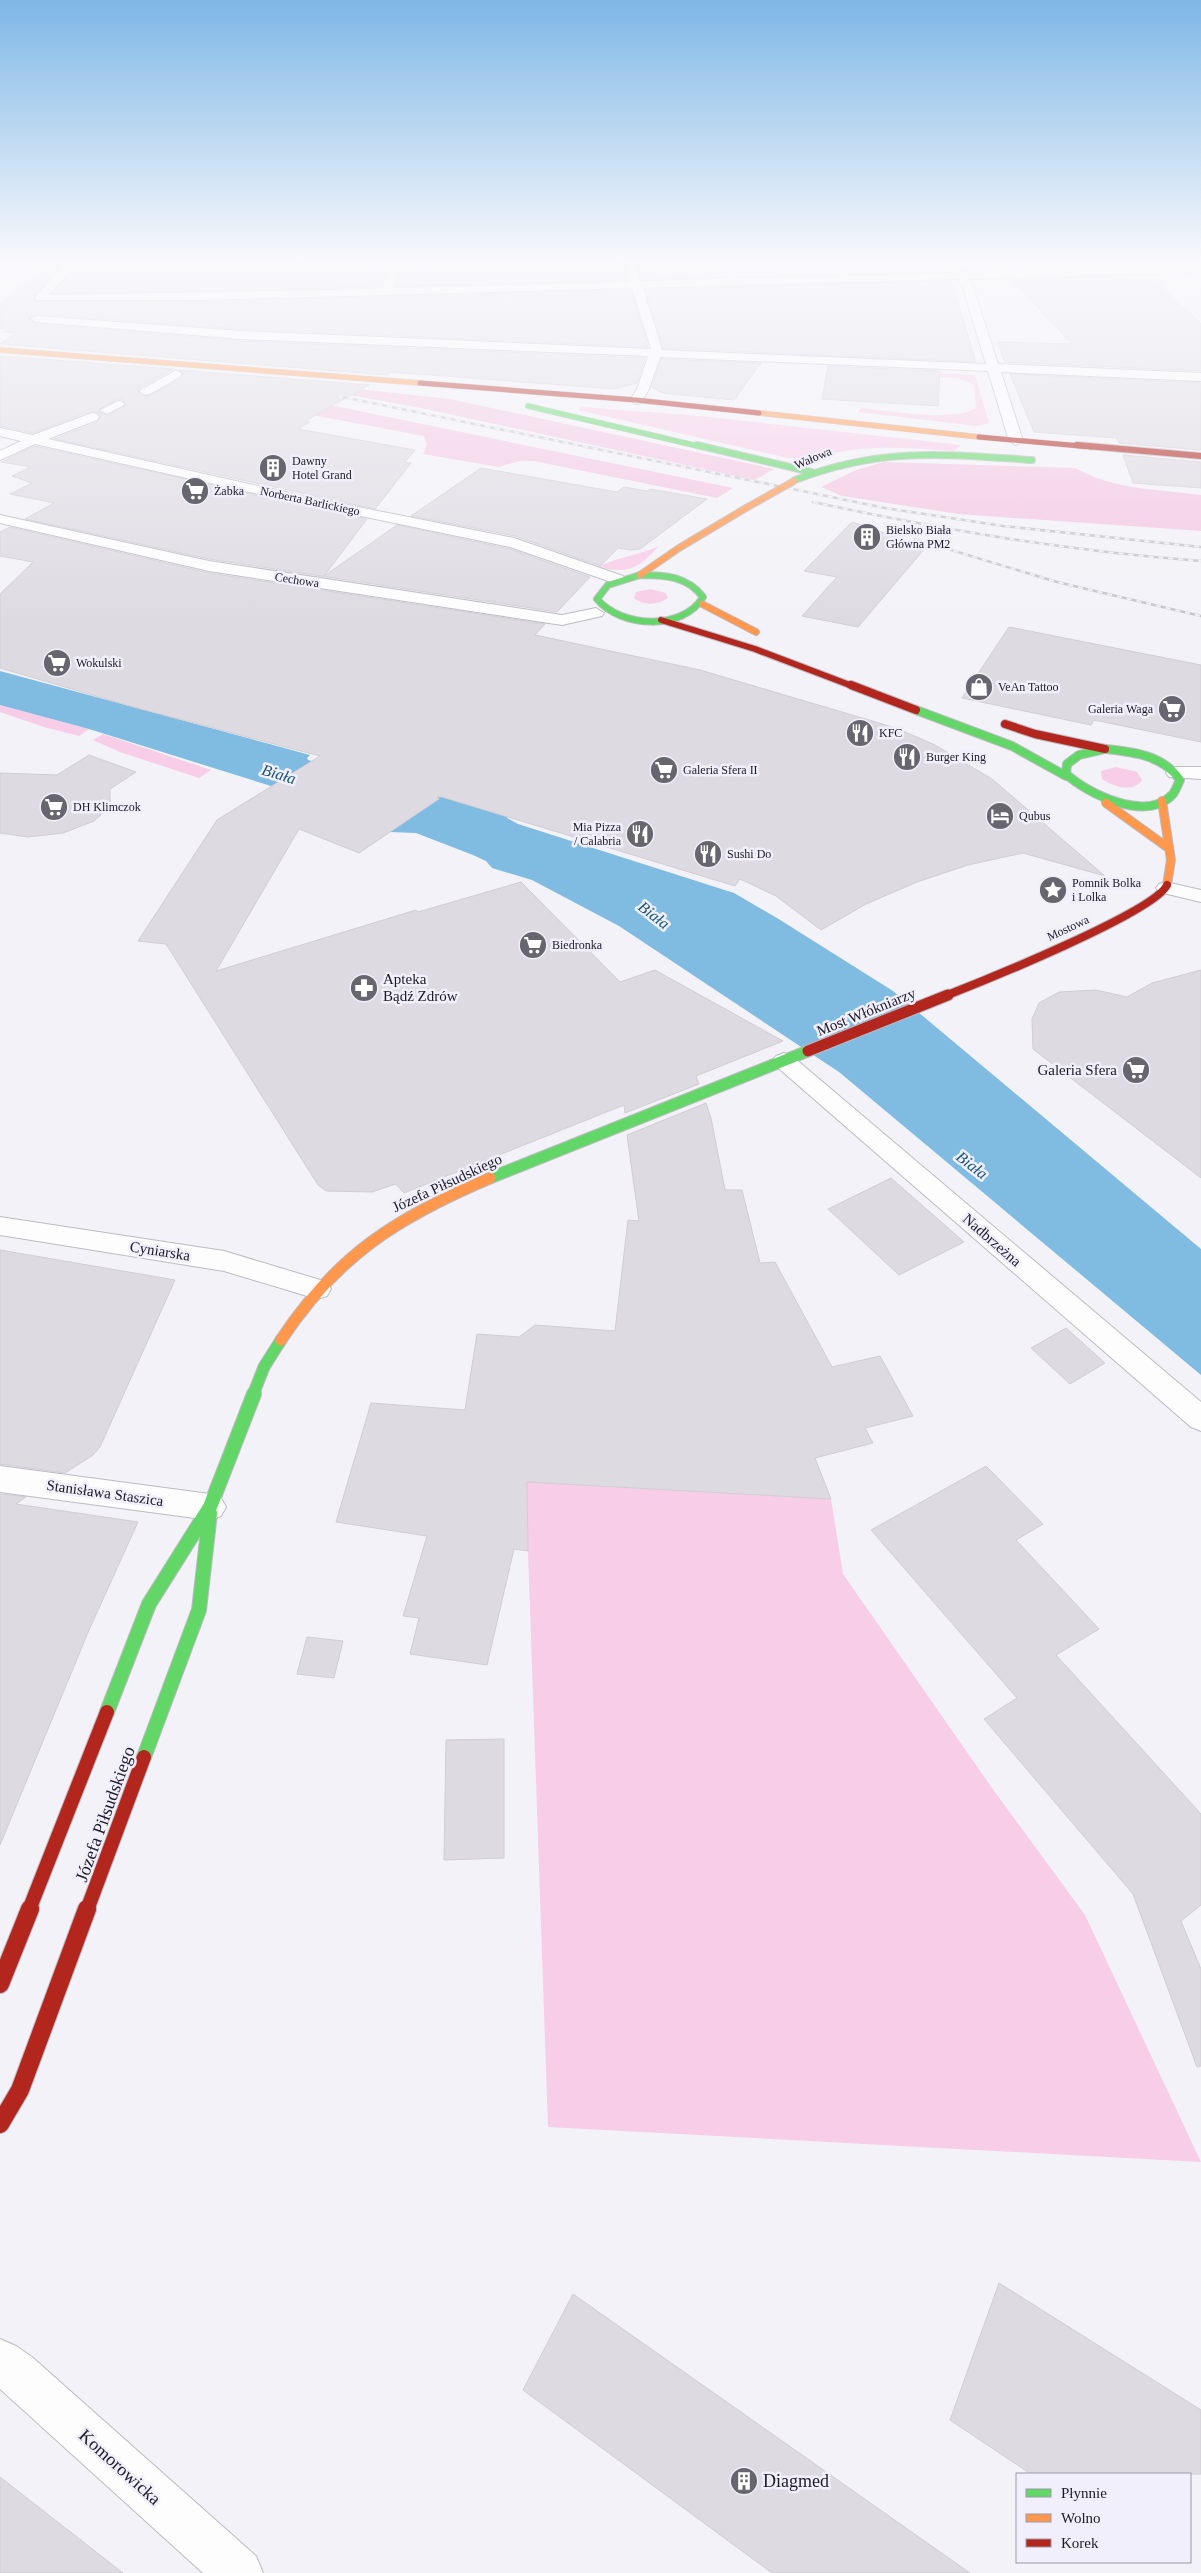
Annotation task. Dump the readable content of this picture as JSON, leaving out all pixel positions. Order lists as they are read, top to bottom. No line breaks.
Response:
{"streets":{"street":["Wałowa","Norberta Barlickiego","Cechowa","Mostowa","Most Włókniarzy","Józefa Piłsudskiego","Nadbrzeżna","Cyniarska","Stanisława Staszica","Komorowicka"]},"crossings":[["Mostowa","Most Włókniarzy"],["Most Włókniarzy","Józefa Piłsudskiego"],["Most Włókniarzy","Nadbrzeżna"],["Józefa Piłsudskiego","Nadbrzeżna"],["Józefa Piłsudskiego","Cyniarska"],["Józefa Piłsudskiego","Stanisława Staszica"]],"water":["Biała"],"places":{"building":["Dawny Hotel Grand","Bielsko Biała Główna PM2","Diagmed"],"supermarket":["Żabka","Wokulski","Galeria Waga","Galeria Sfera II","DH Klimczok","Biedronka","Galeria Sfera"],"shop":["VeAn Tattoo"],"restaurant":["KFC","Burger King","Mia Pizza / Calabria","Sushi Do"],"hotel":["Qubus"],"place":["Pomnik Bolka i Lolka"],"pharmacy":["Apteka Bądź Zdrów"]},"legend":["Płynnie","Wolno","Korek"]}
